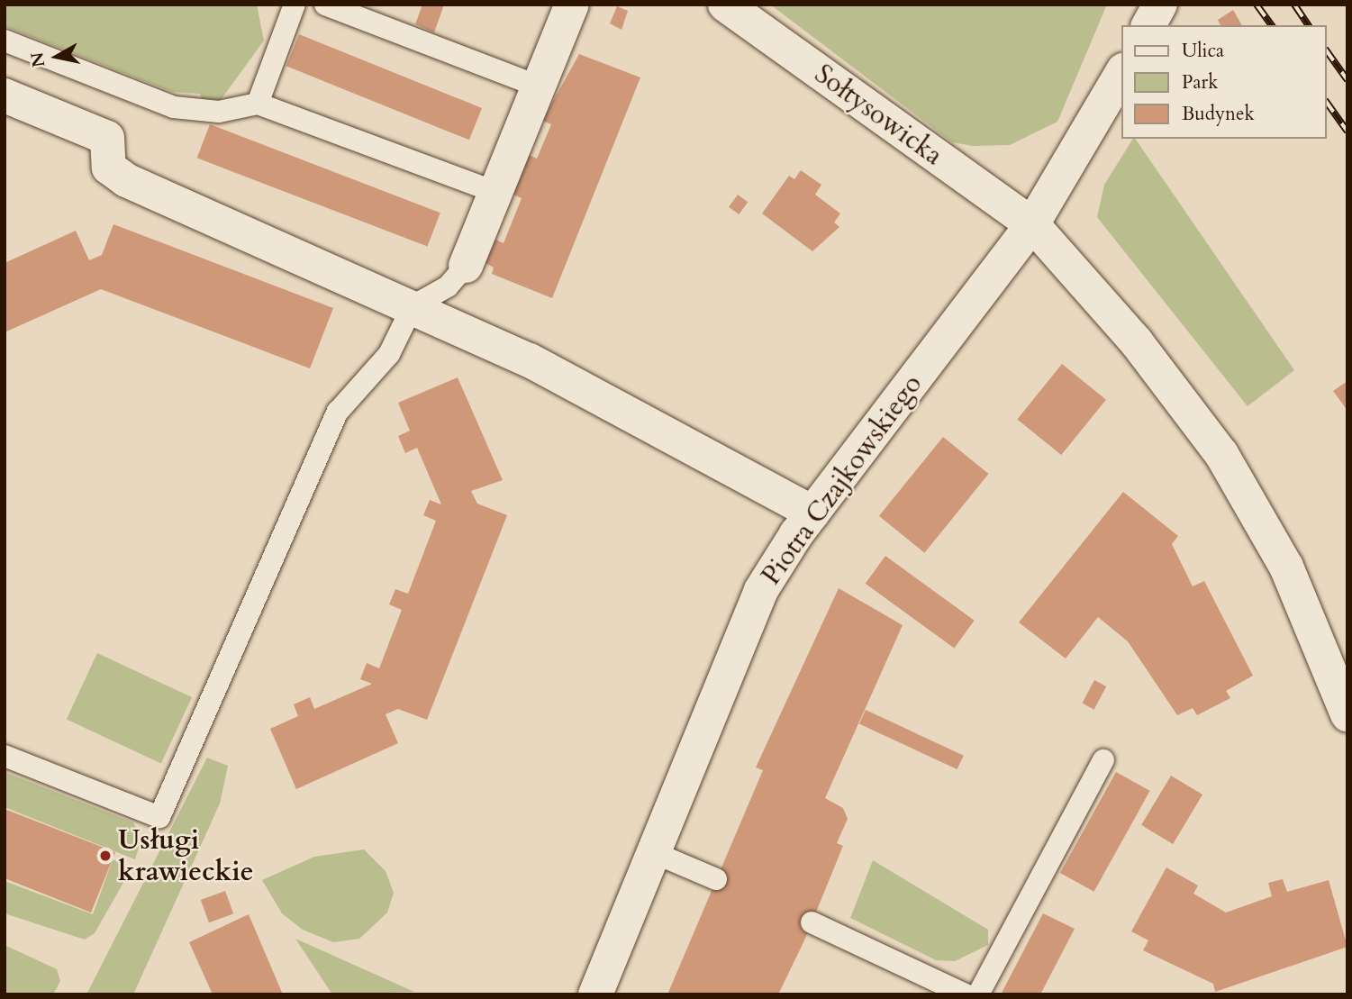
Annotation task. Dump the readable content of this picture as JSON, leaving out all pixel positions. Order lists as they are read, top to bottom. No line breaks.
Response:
{"streets":{"street":["Sołtysowicka","Piotra Czajkowskiego"]},"crossings":[["Sołtysowicka","Piotra Czajkowskiego"]],"places":["Usługi krawieckie"],"legend":["Ulica","Park","Budynek"],"north":"left"}
